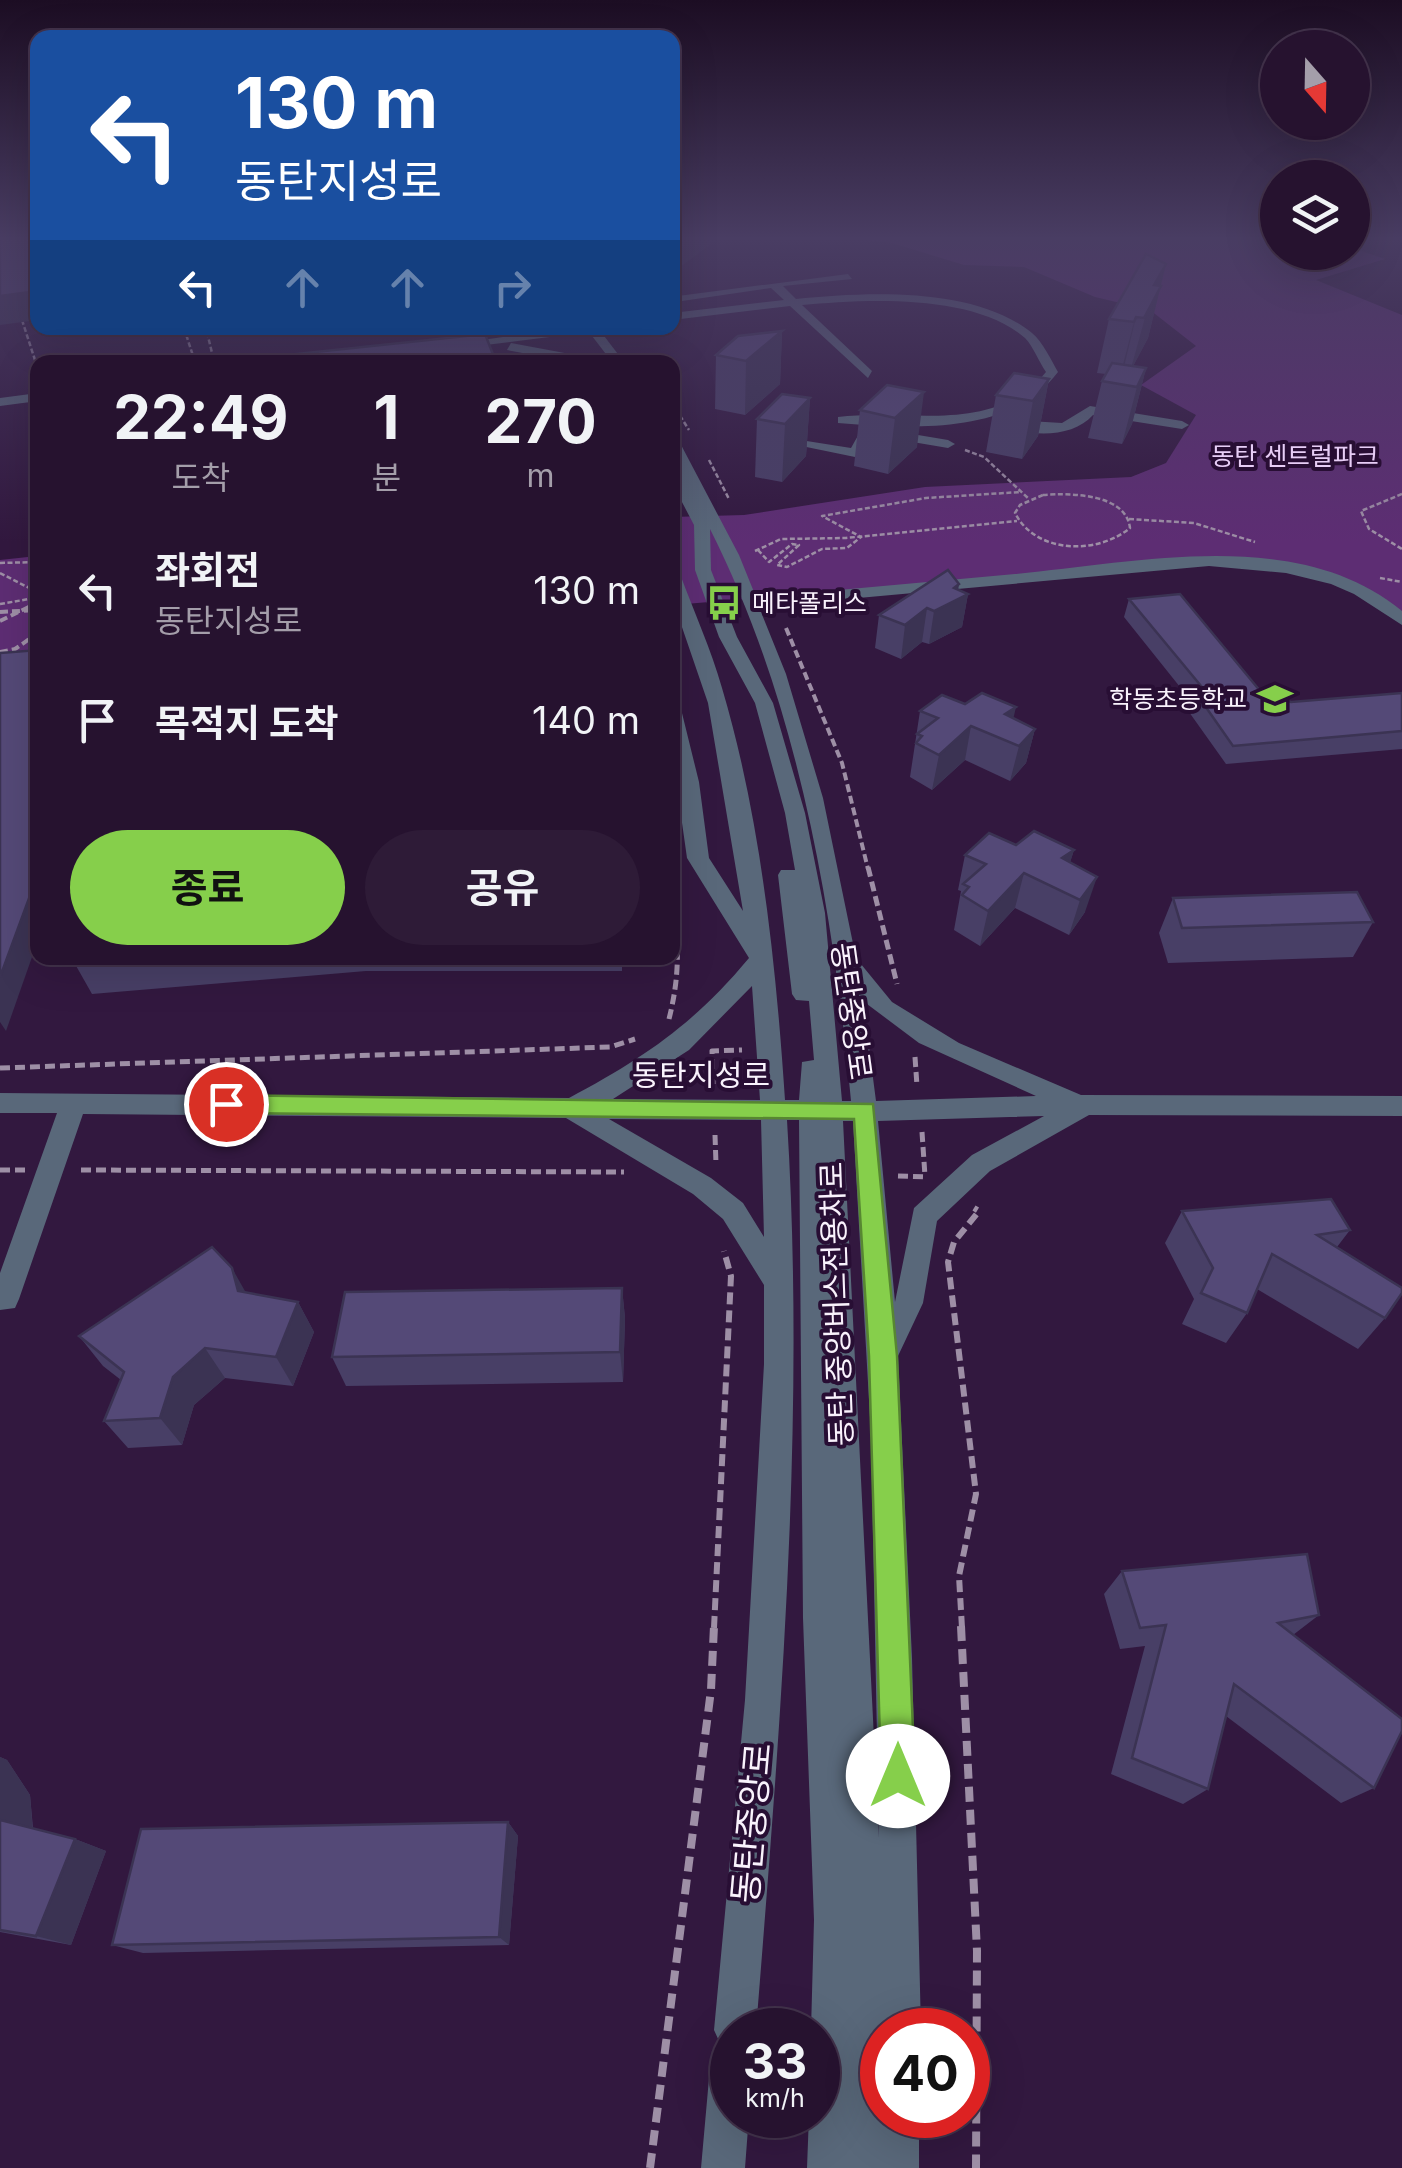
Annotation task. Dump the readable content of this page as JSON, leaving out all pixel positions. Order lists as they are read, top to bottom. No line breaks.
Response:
{"streets":{"street":["동탄중앙로","동탄지성로","동탄 중앙버스전용차로"]},"crossings":[["동탄중앙로","동탄지성로"],["동탄지성로","동탄 중앙버스전용차로"]],"parks":["동탄 센트럴파크"],"places":{"bus stop":["메타폴리스"],"school or university":["학동초등학교"]},"north":"bottom","page":{"turn":["130 m","동탄지성로"],"eta":["22:49","도착","1","분","270","m"],"list":[{"name":"좌회전","note":"동탄지성로","value":"130 m"},{"name":"목적지 도착","value":"140 m"}],"buttons":["종료","공유"],"speed":"33 km/h","limit":"40"}}
